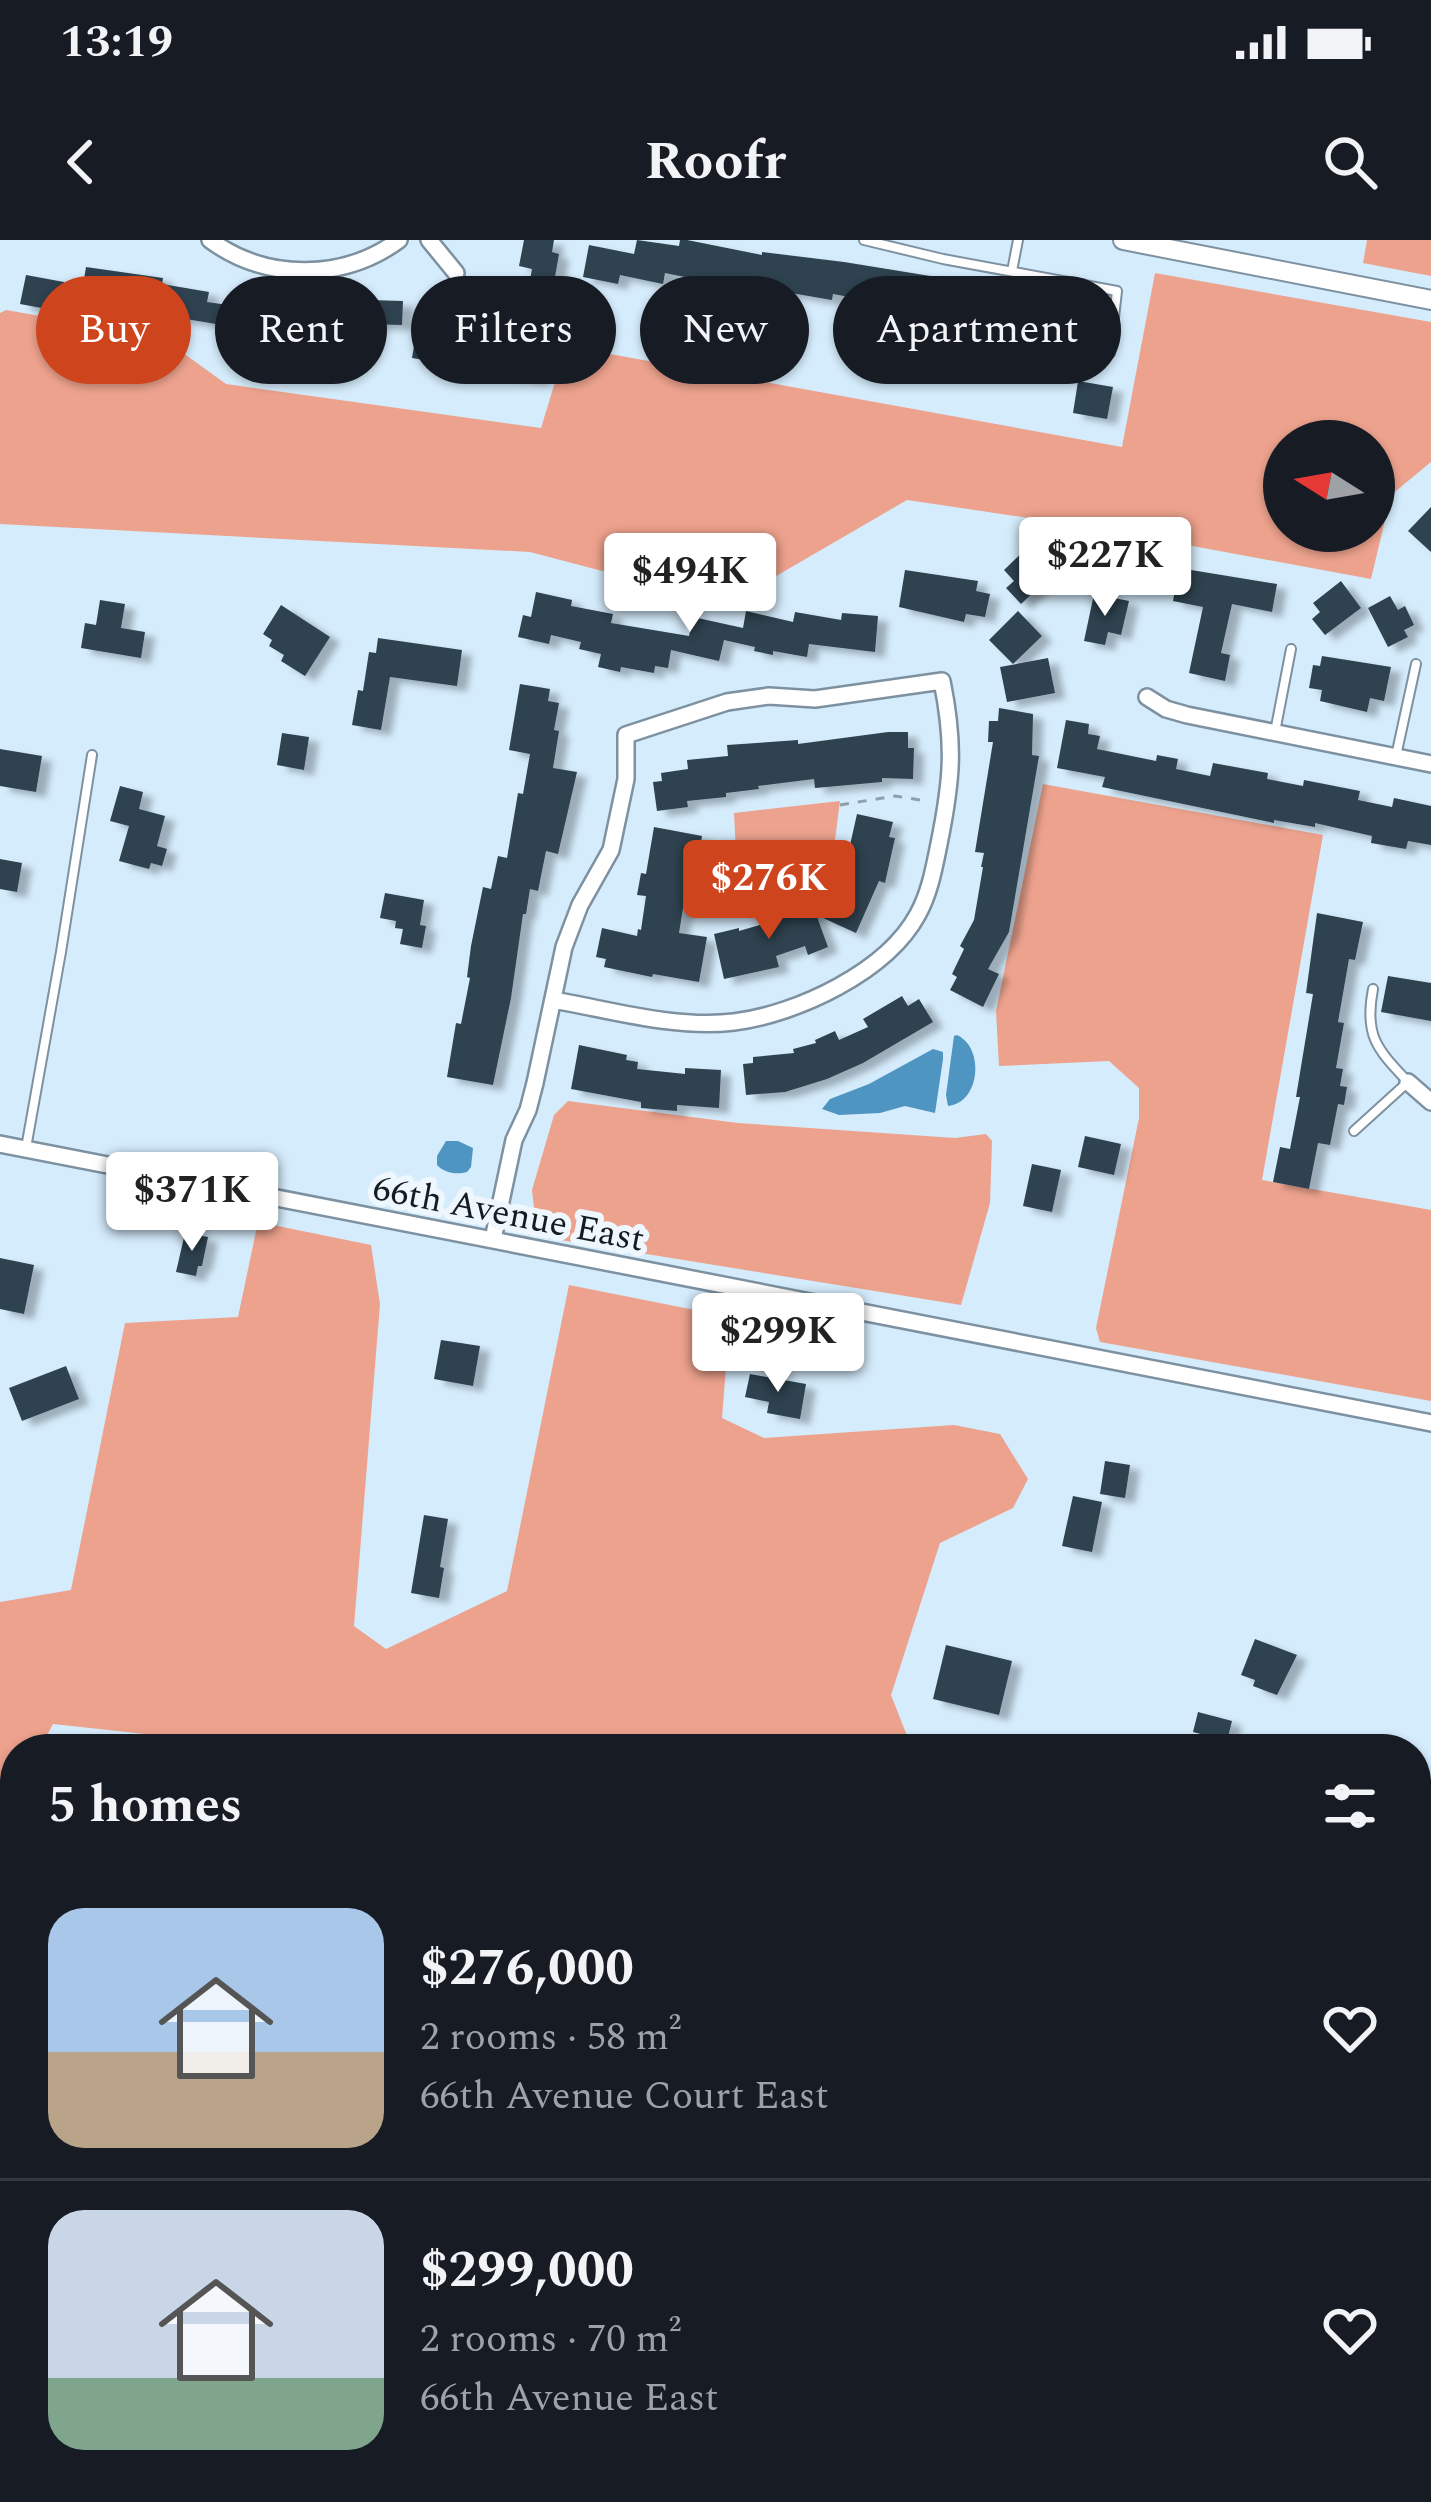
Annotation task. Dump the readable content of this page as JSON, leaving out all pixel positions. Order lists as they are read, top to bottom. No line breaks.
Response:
{"streets":{"street":["66th Avenue East"]},"north":"left","page":{"status":"13:19","header":"Roofr","chip":["Buy","Rent","Filters","New","Apartment"],"price":["$227K","$494K","$276K","$371K","$299K"],"heading":"5 homes","list":[{"name":"$276,000","note":"2 rooms · 58 m² · 66th Avenue Court East"},{"name":"$299,000","note":"2 rooms · 70 m² · 66th Avenue East"}]}}
